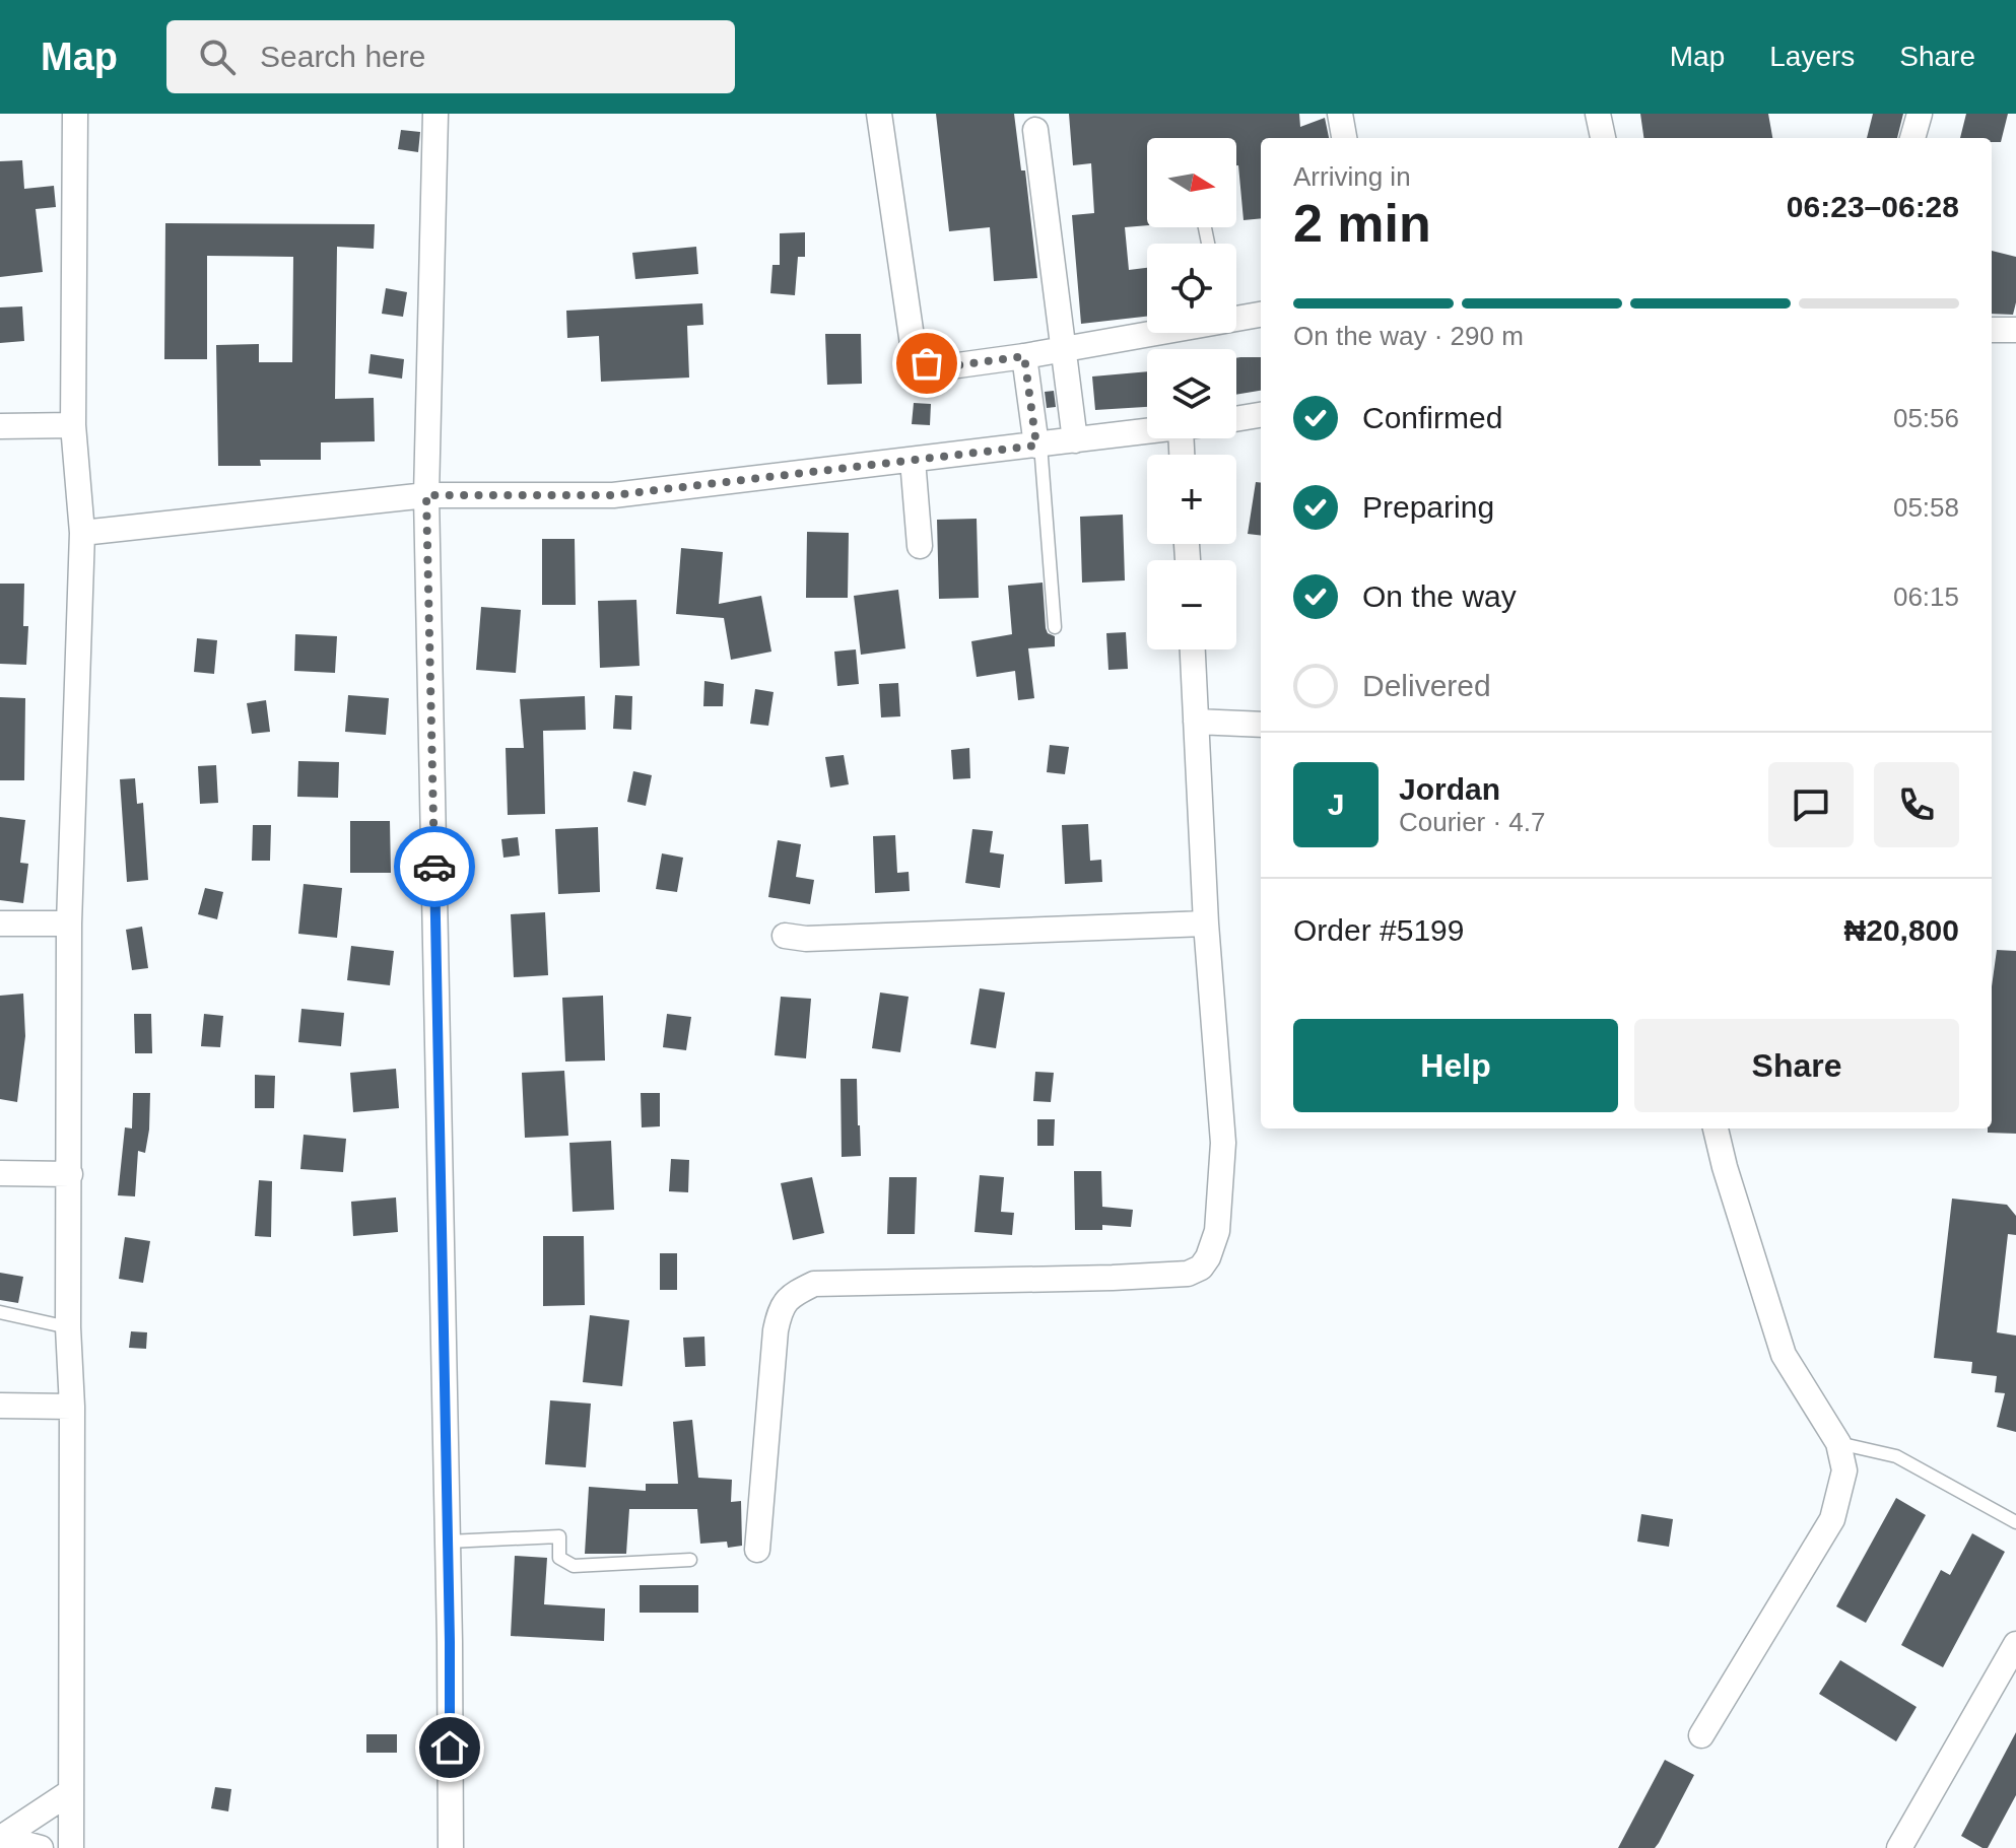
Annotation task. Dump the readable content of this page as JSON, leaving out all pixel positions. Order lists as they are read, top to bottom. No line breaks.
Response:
{"north":"right","page":{"header":"Map","search":"Search here","nav":["Map","Layers","Share"],"map_buttons":["+","−"],"heading":["2 min","Arriving in","06:23–06:28"],"panel":["Jordan","Courier · 4.7","Order #5199","₦20,800"],"bar":"On the way · 290 m","list":[["Confirmed","05:56"],["Preparing","05:58"],["On the way","06:15"],"Delivered"],"round":"J","buttons":["Help","Share"]}}
